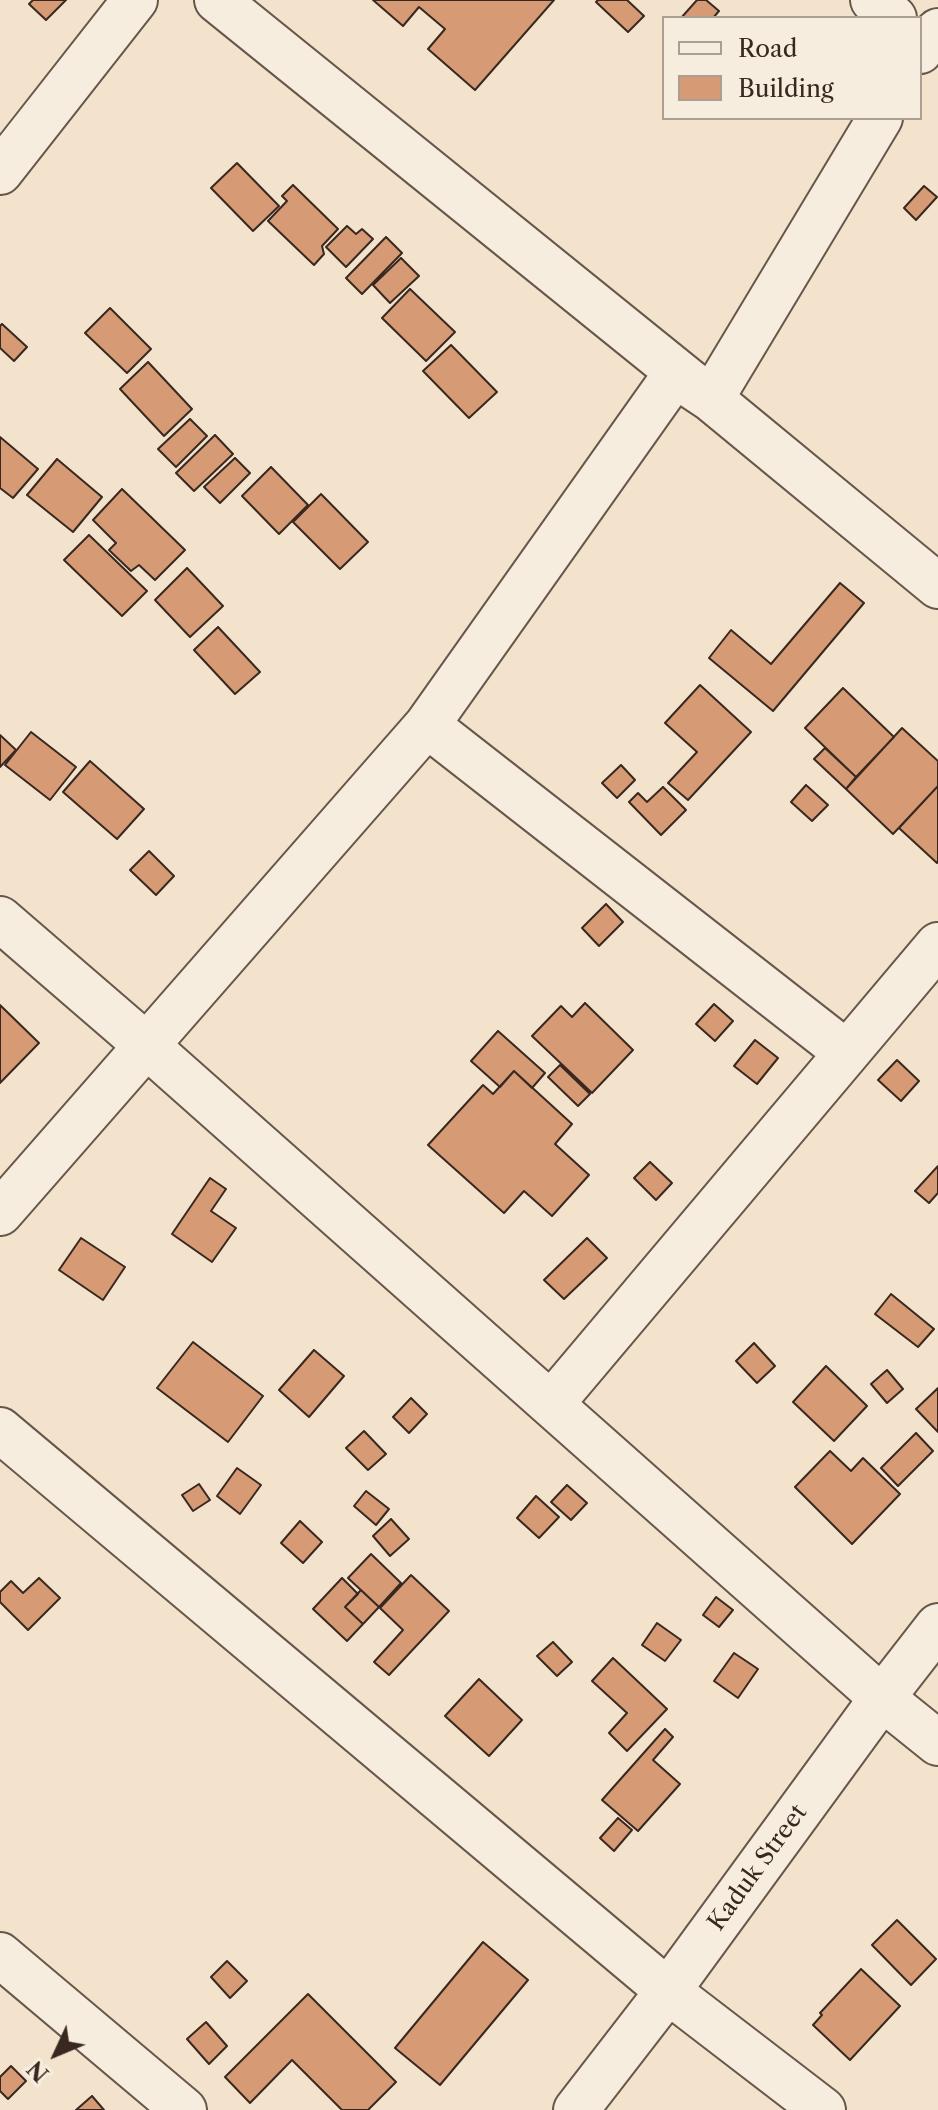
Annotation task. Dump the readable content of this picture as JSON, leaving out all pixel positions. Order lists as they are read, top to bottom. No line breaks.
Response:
{"streets":{"street":["Kaduk Street"]},"legend":["Road","Building"],"north":"bottom left"}
